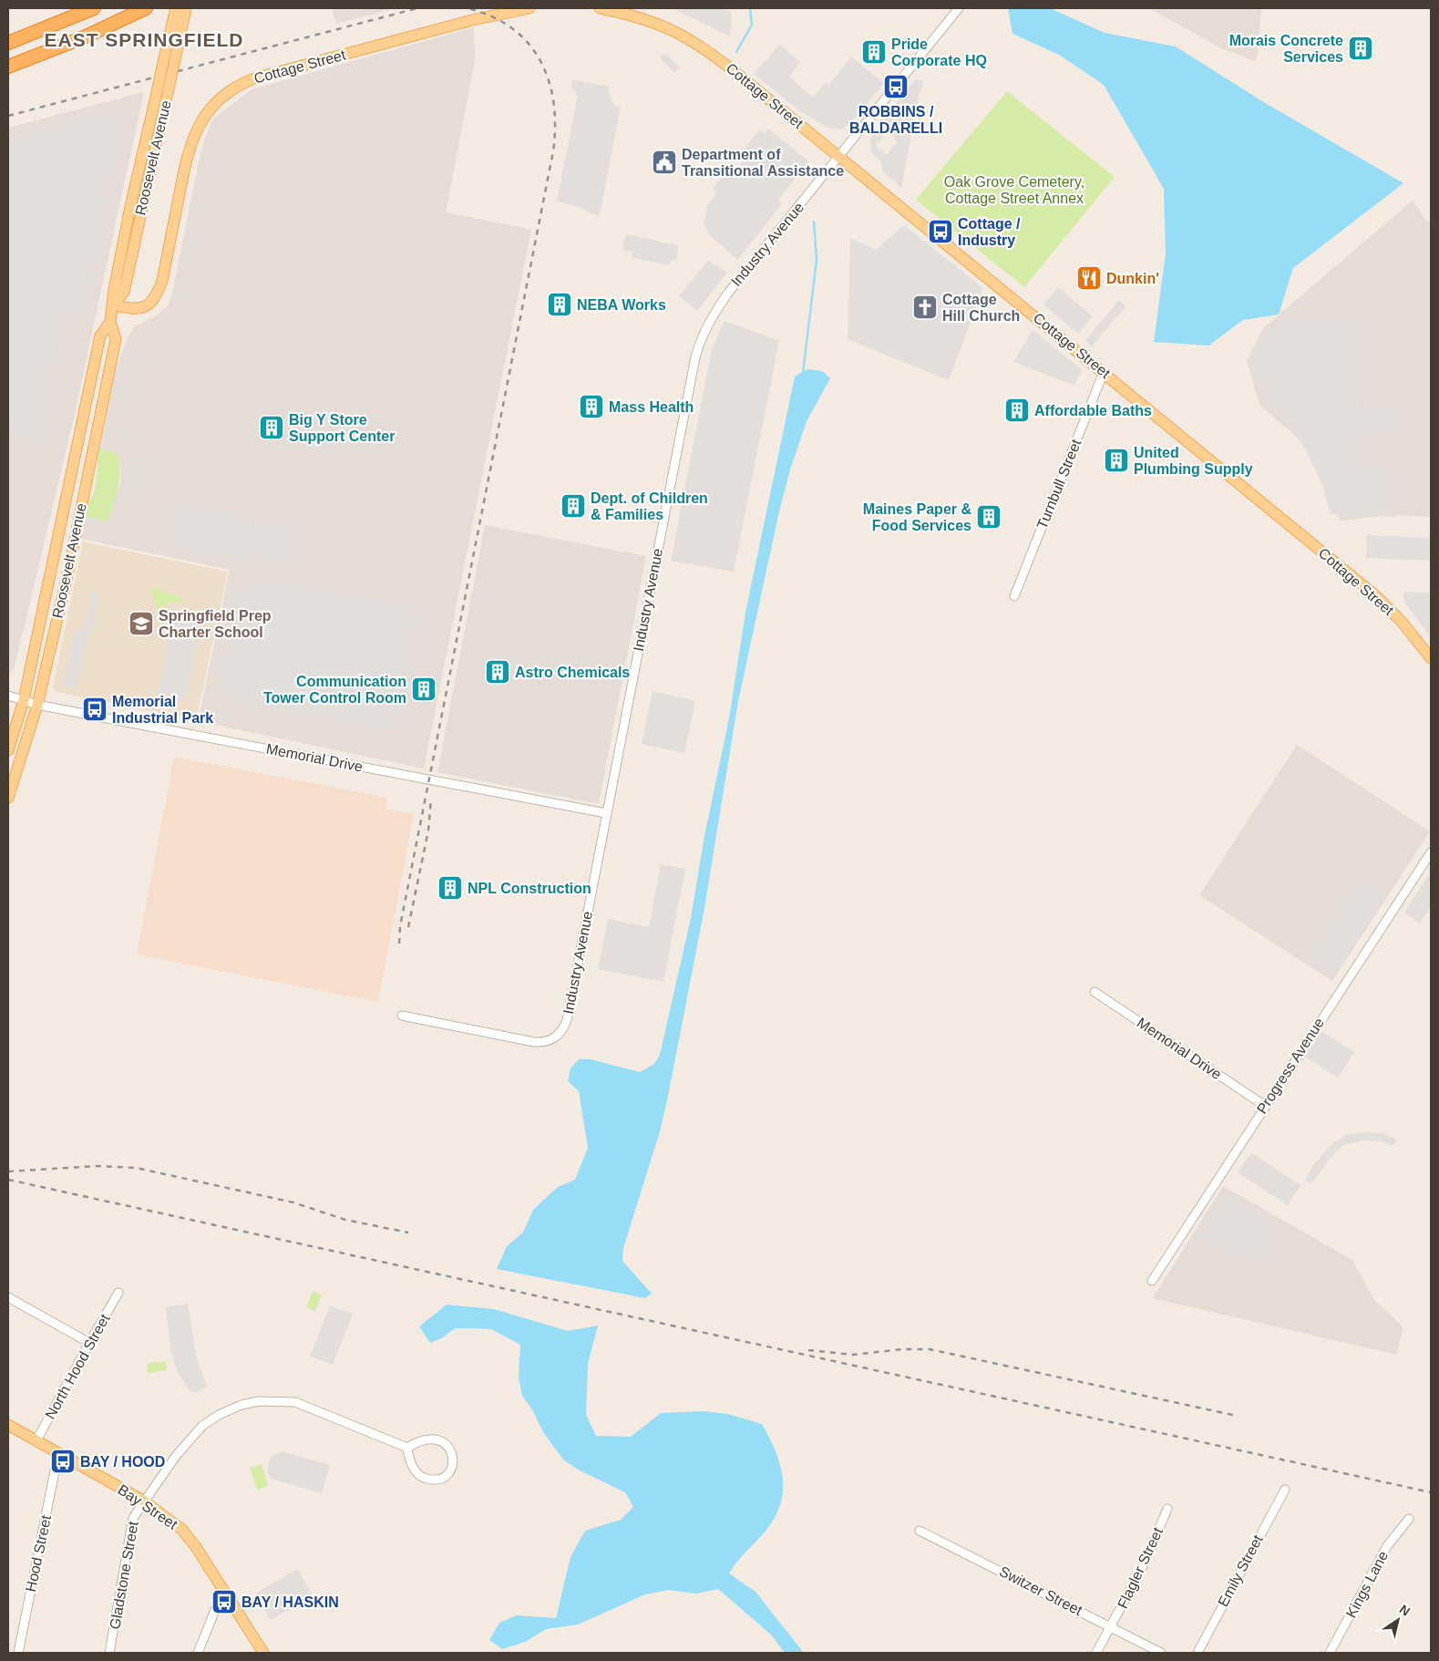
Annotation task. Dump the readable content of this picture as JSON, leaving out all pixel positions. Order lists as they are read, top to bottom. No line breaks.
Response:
{"streets":{"main road":["Cottage Street","Roosevelt Avenue","Bay Street"],"street":["Industry Avenue","Turnbull Street","Memorial Drive","Progress Avenue","North Hood Street","Hood Street","Flagler Street","Emily Street","Gladstone Street","Kings Lane","Switzer Street"]},"crossings":[["Cottage Street","Roosevelt Avenue"],["Cottage Street","Industry Avenue"],["Cottage Street","Turnbull Street"],["Roosevelt Avenue","Memorial Drive"],["Industry Avenue","Memorial Drive"],["Memorial Drive","Progress Avenue"],["North Hood Street","Bay Street"],["Bay Street","Hood Street"],["Bay Street","Gladstone Street"],["Flagler Street","Switzer Street"]],"districts":["EAST SPRINGFIELD"],"parks":["Oak Grove Cemetery, Cottage Street Annex"],"places":{"building":["Morais Concrete Services","Pride Corporate HQ","NEBA Works","Mass Health","Affordable Baths","Big Y Store Support Center","United Plumbing Supply","Dept. of Children & Families","Maines Paper & Food Services","Astro Chemicals","Communication Tower Control Room","NPL Construction"],"bus stop":["ROBBINS / BALDARELLI","Cottage / Industry","Memorial Industrial Park","BAY / HOOD","BAY / HASKIN"],"public building":["Department of Transitional Assistance"],"restaurant":["Dunkin'"],"church":["Cottage Hill Church"],"school or university":["Springfield Prep Charter School"]},"north":"top right"}
